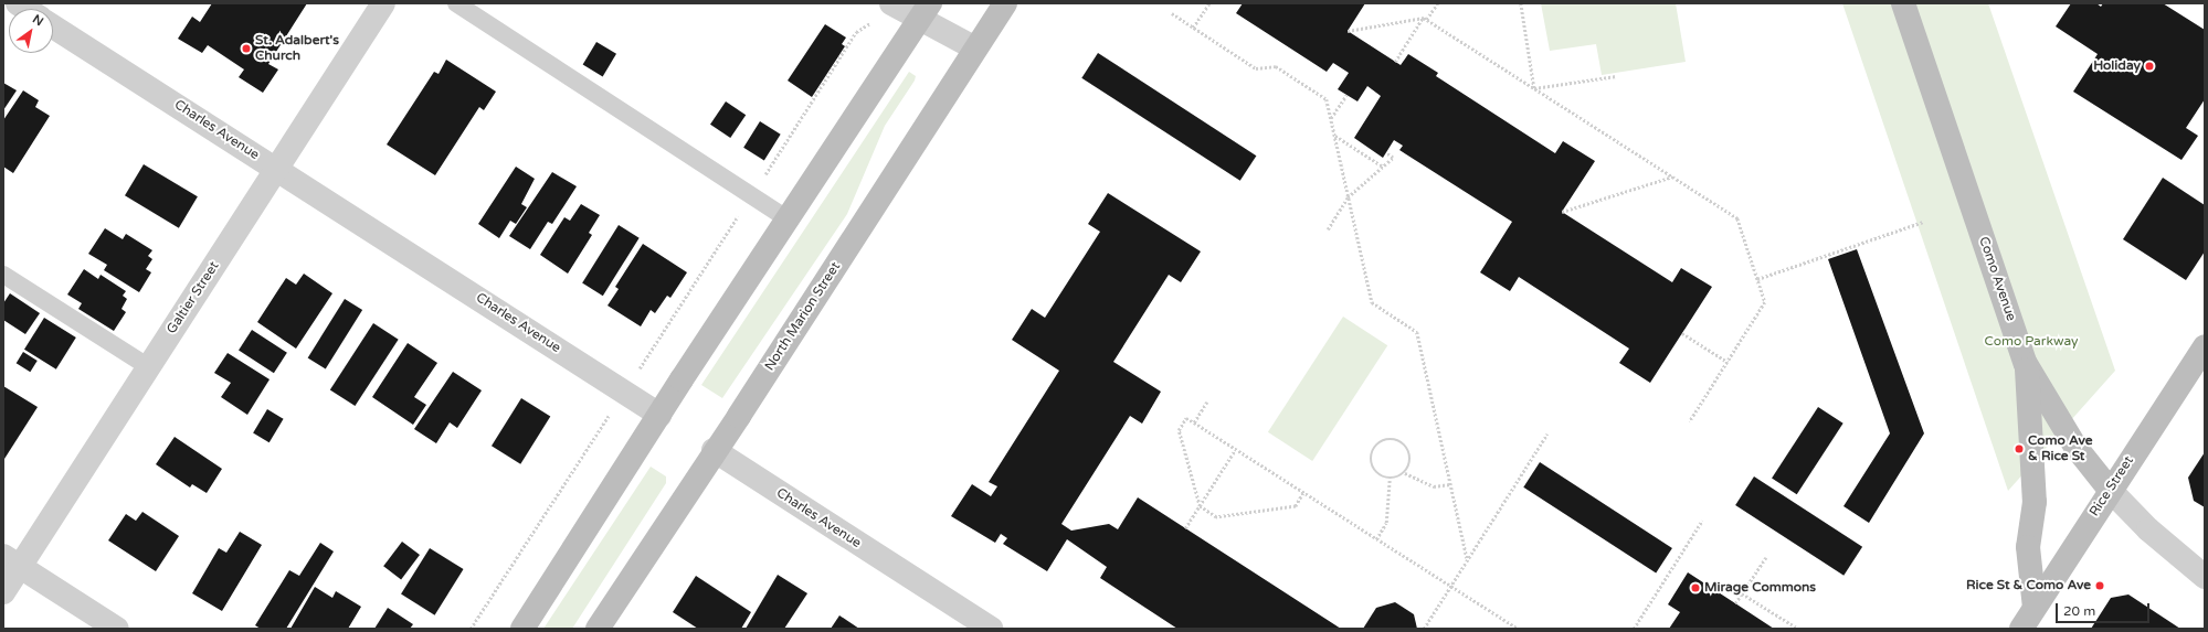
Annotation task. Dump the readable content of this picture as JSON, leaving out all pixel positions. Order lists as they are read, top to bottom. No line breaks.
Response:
{"streets":{"main road":["Como Avenue","North Marion Street","Rice Street"],"street":["Charles Avenue","Galtier Street"]},"crossings":[["Charles Avenue","Galtier Street"],["Charles Avenue","North Marion Street"],["Como Avenue","Rice Street"]],"parks":["Como Parkway"],"places":["St. Adalbert's Church","Holiday","Como Ave & Rice St","Rice St & Como Ave","Mirage Commons"],"scale_bar":"20 m","north":"top right"}
